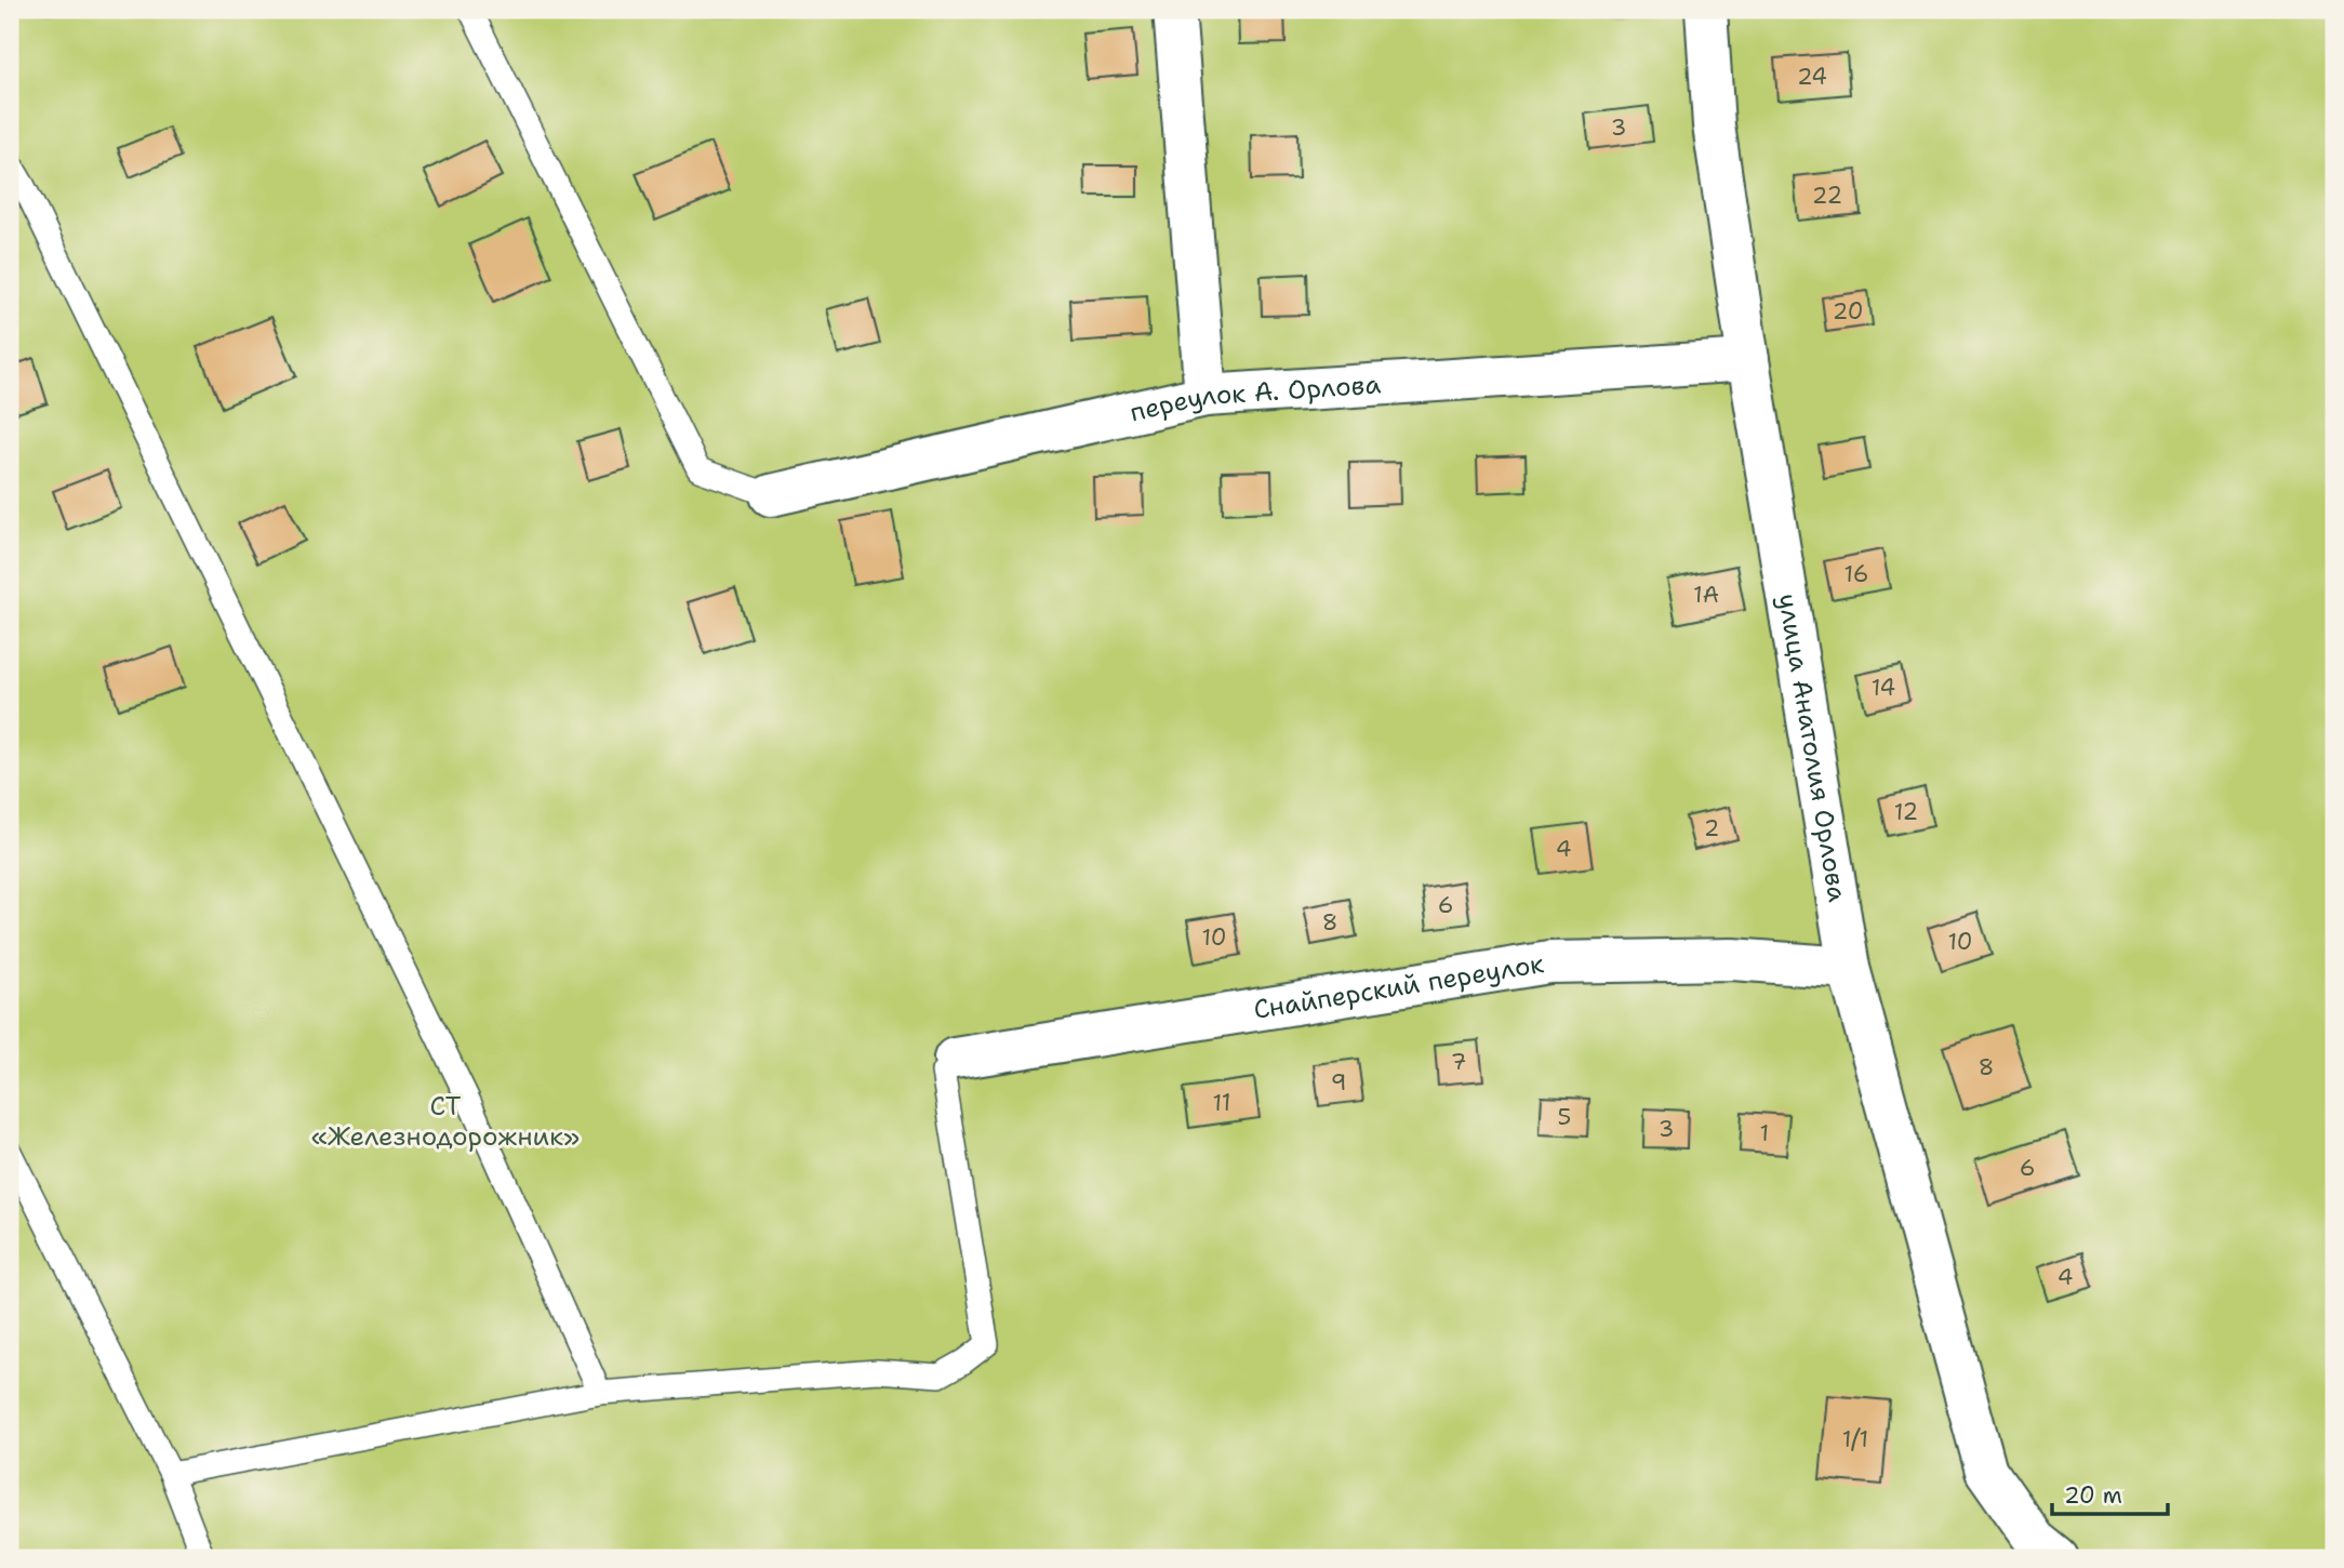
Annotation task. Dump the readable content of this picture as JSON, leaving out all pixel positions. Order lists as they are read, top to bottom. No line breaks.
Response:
{"streets":{"street":["переулок А. Орлова","улица Анатолия Орлова","Снайперский переулок"]},"crossings":[["переулок А. Орлова","улица Анатолия Орлова"],["улица Анатолия Орлова","Снайперский переулок"]],"parks":["СТ «Железнодорожник»"],"house_numbers":["24","3","22","20","16","1А","14","12","2","4","6","8","10","10","7","8","9","11","5","3","1","6","4","1/1"],"scale_bar":"20 m"}
